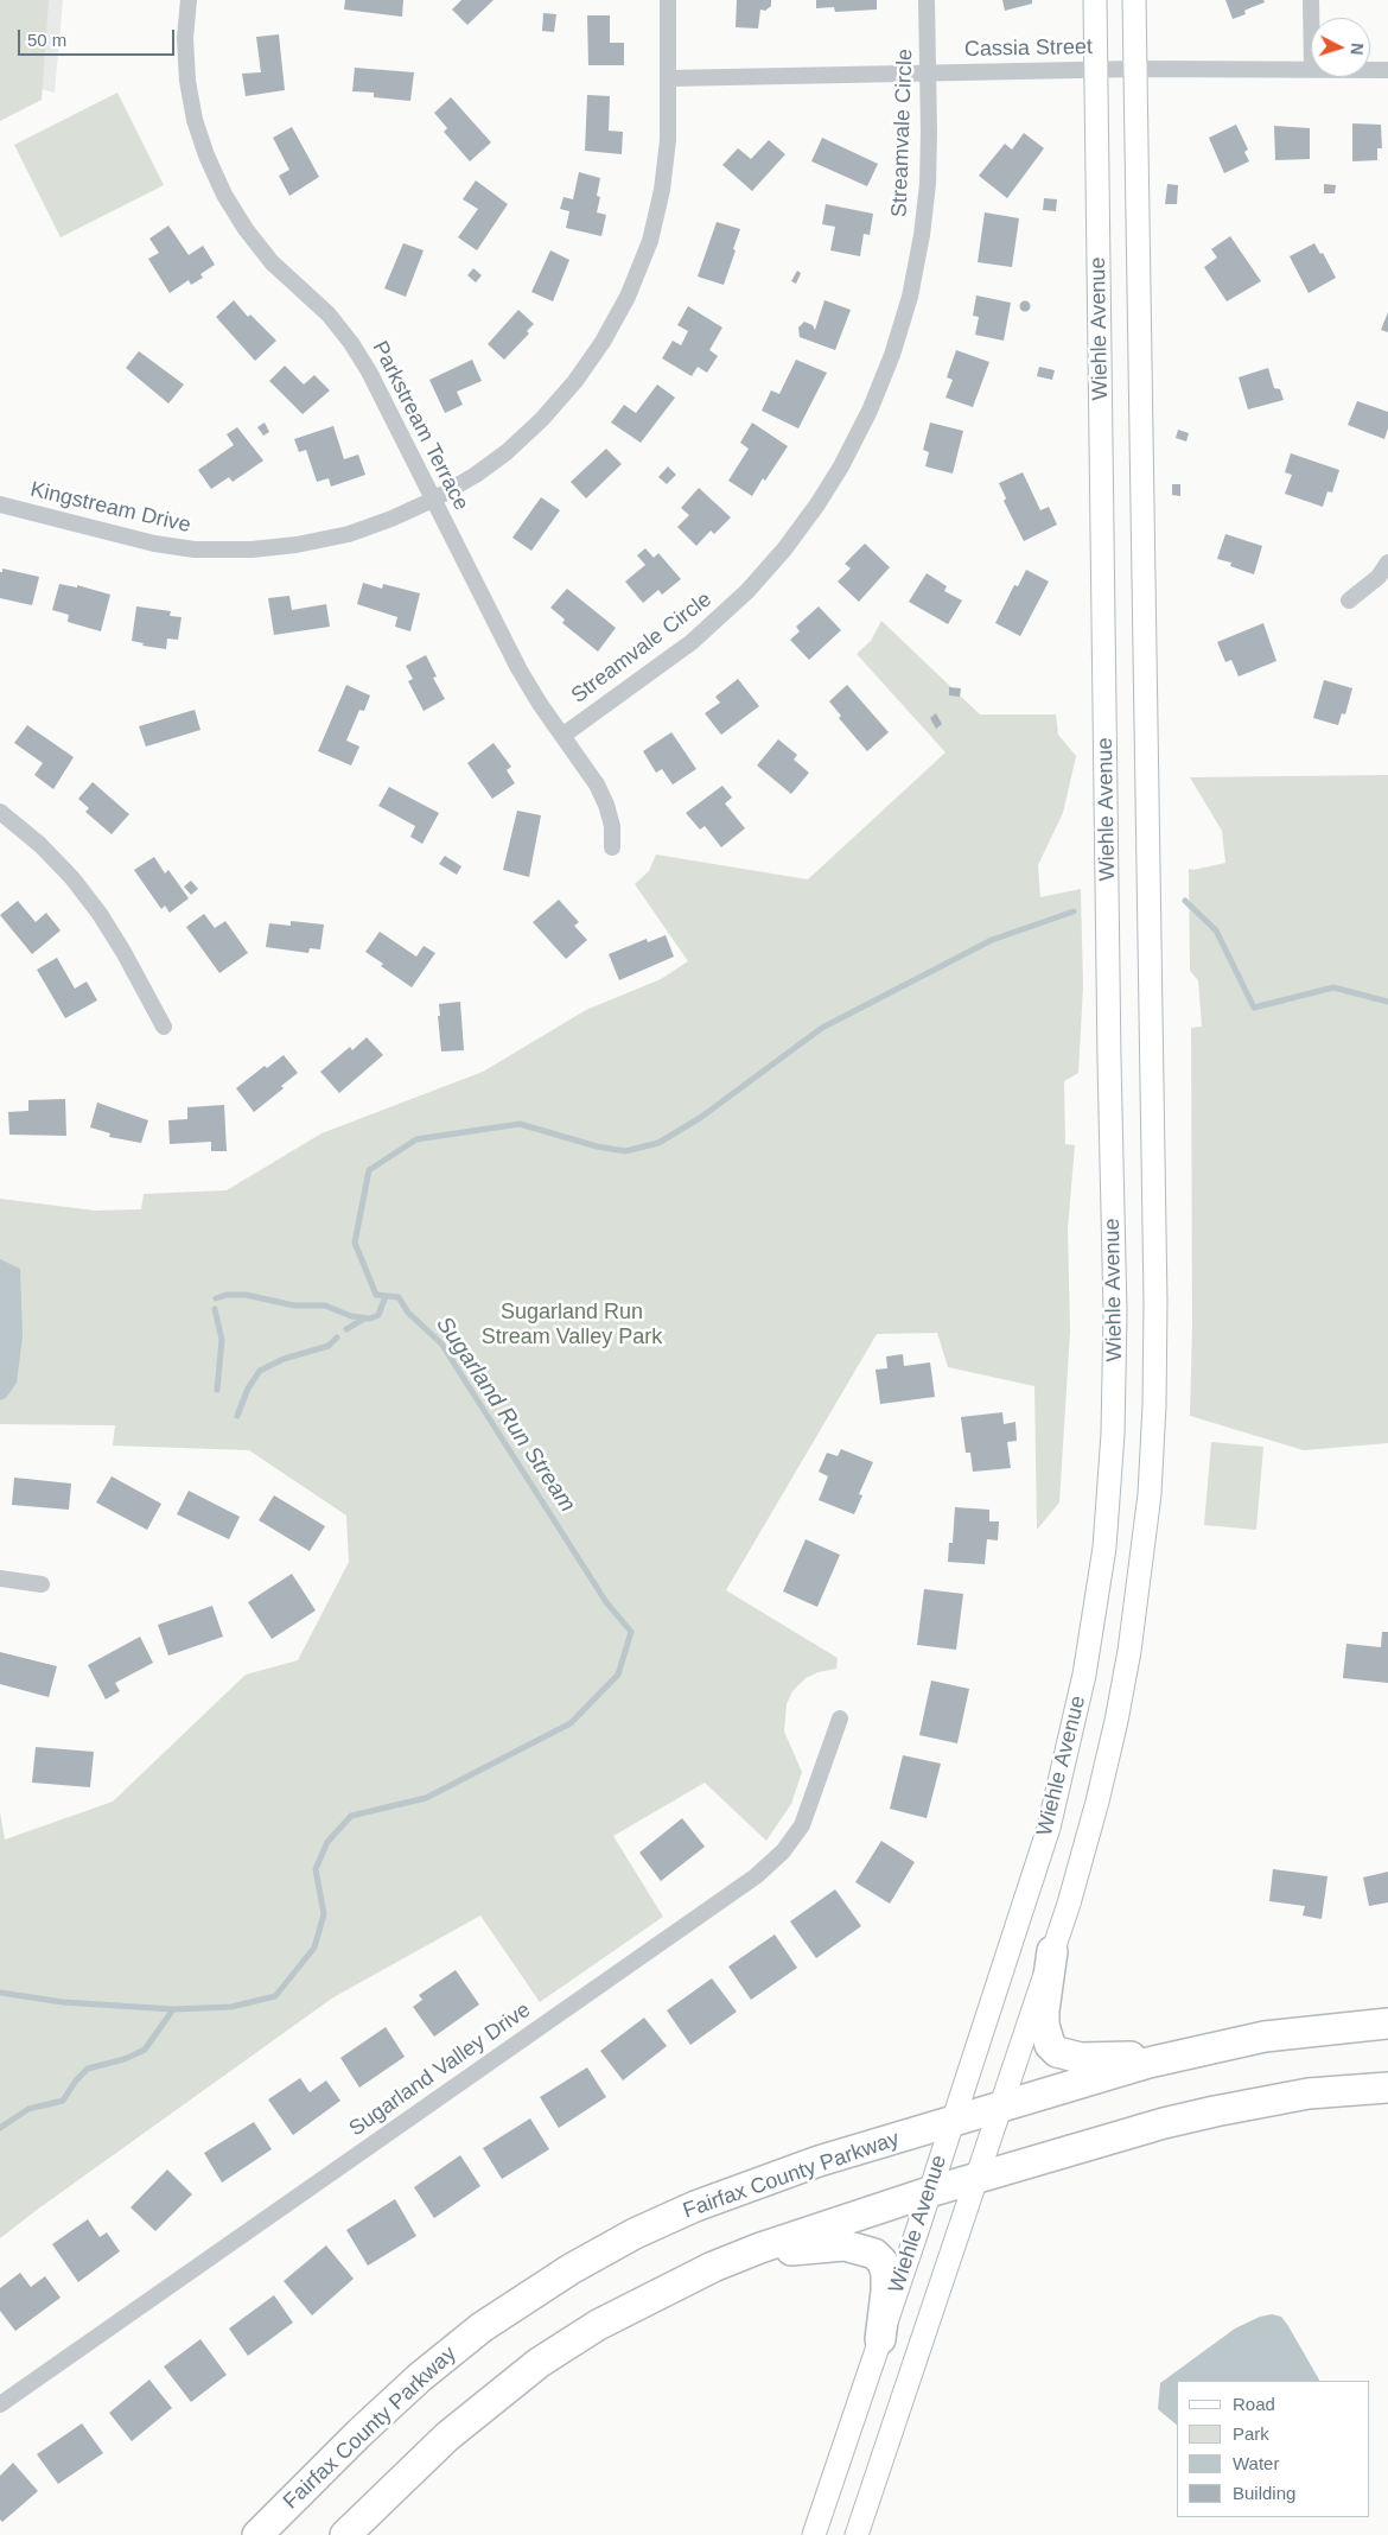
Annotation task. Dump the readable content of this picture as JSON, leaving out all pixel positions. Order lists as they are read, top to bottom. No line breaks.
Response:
{"streets":{"highway":["Fairfax County Parkway"],"main road":["Wiehle Avenue"],"street":["Cassia Street","Streamvale Circle","Parkstream Terrace","Kingstream Drive","Sugarland Valley Drive"]},"crossings":[["Cassia Street","Streamvale Circle"],["Cassia Street","Wiehle Avenue"],["Cassia Street","Kingstream Drive"],["Streamvale Circle","Parkstream Terrace"],["Wiehle Avenue","Fairfax County Parkway"],["Parkstream Terrace","Kingstream Drive"]],"water":["Sugarland Run Stream"],"parks":["Sugarland Run Stream Valley Park"],"legend":["Road","Park","Water","Building"],"scale_bar":"50 m","north":"right"}
